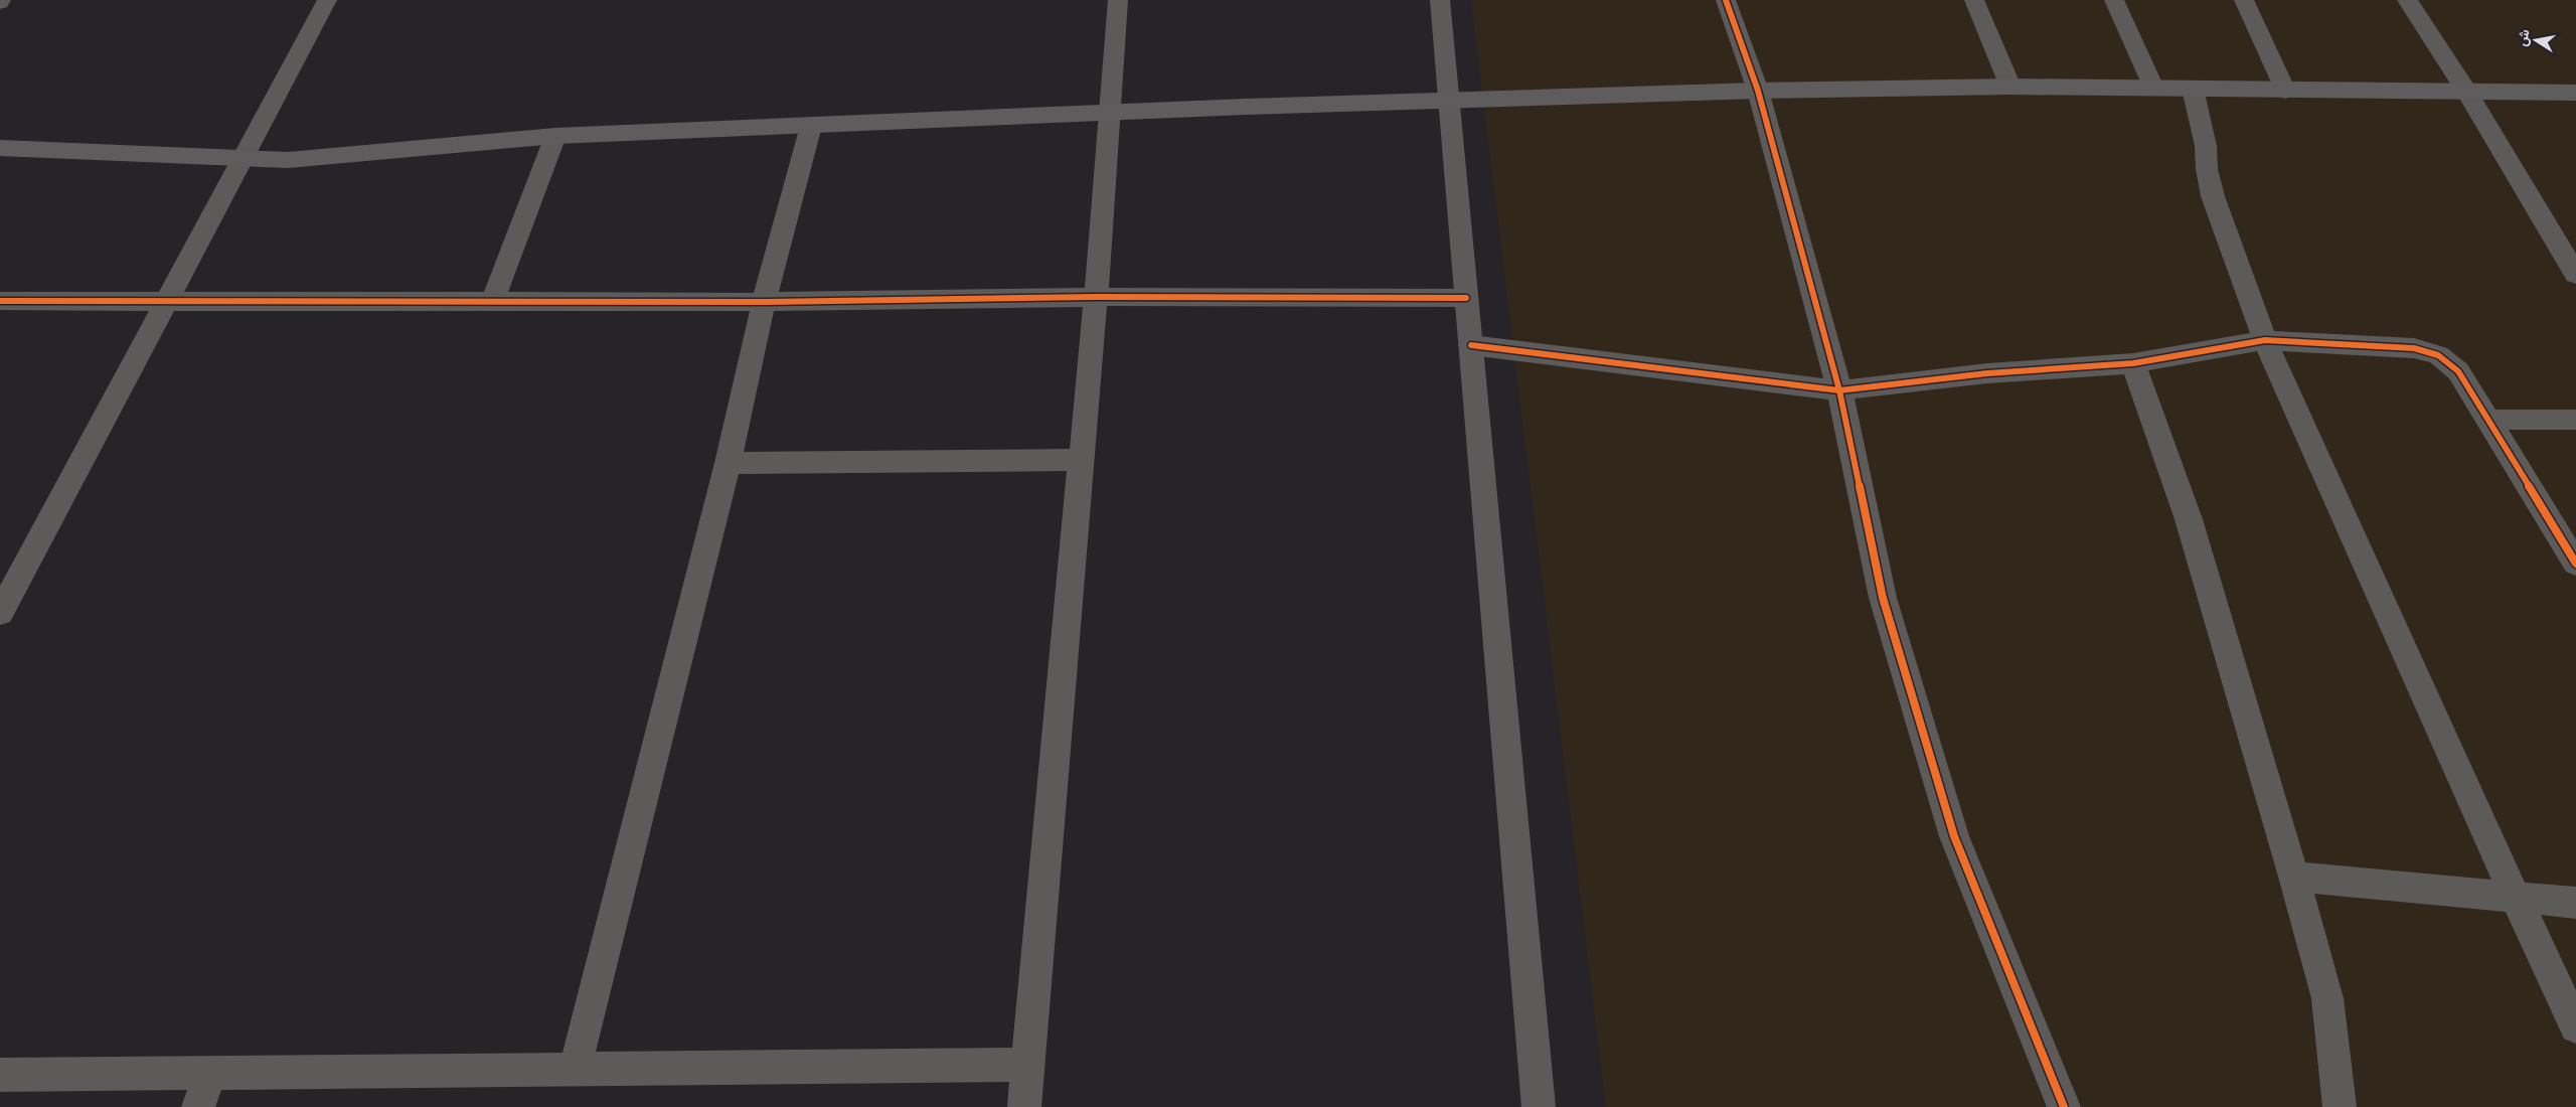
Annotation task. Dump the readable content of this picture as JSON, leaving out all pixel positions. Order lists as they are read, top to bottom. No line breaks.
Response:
{"north":"left"}
